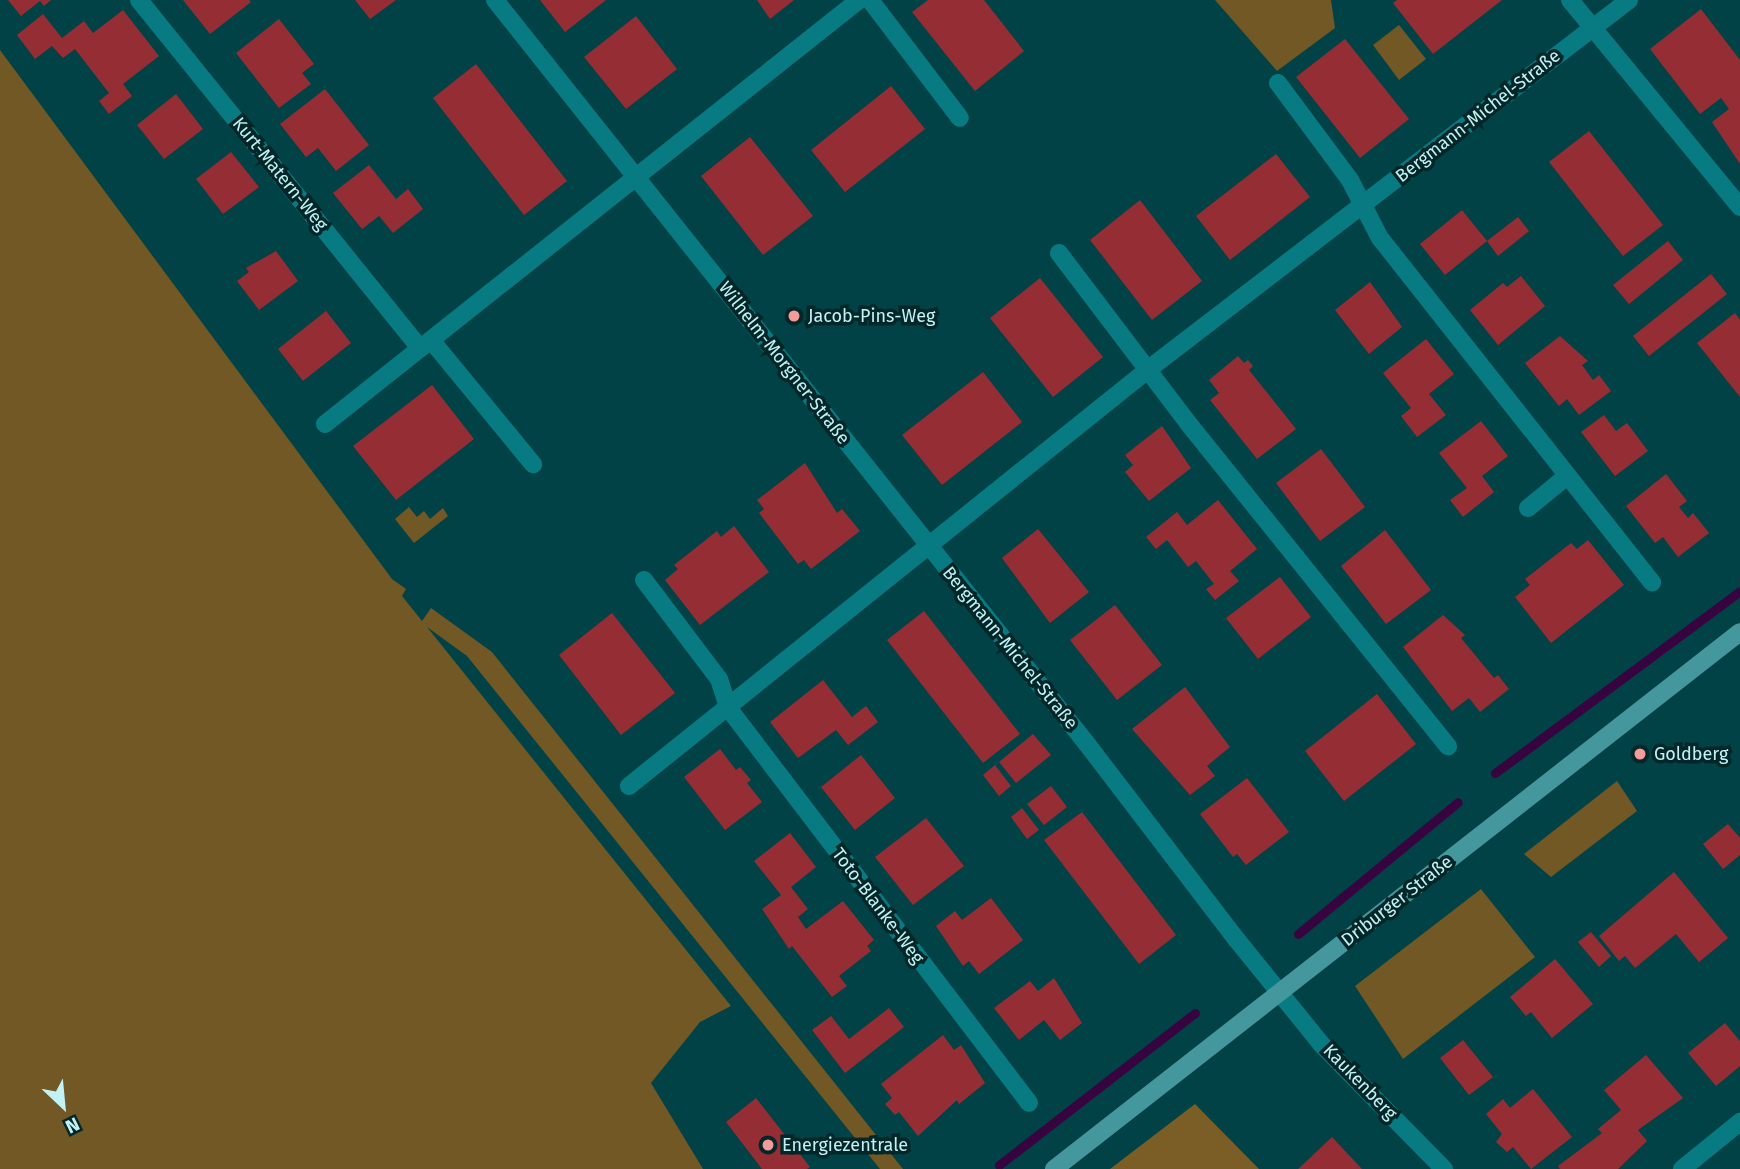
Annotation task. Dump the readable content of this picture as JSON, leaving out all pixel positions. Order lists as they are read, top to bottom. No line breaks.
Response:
{"streets":{"main road":["Driburger Straße"],"street":["Bergmann-Michel-Straße","Kurt-Matern-Weg","Wilhelm-Morgner-Straße","Toto-Blanke-Weg","Kaukenberg"]},"crossings":[["Bergmann-Michel-Straße","Wilhelm-Morgner-Straße"],["Bergmann-Michel-Straße","Driburger Straße"],["Bergmann-Michel-Straße","Kaukenberg"],["Driburger Straße","Kaukenberg"]],"places":["Jacob-Pins-Weg","Goldberg","Energiezentrale"],"north":"bottom right"}
